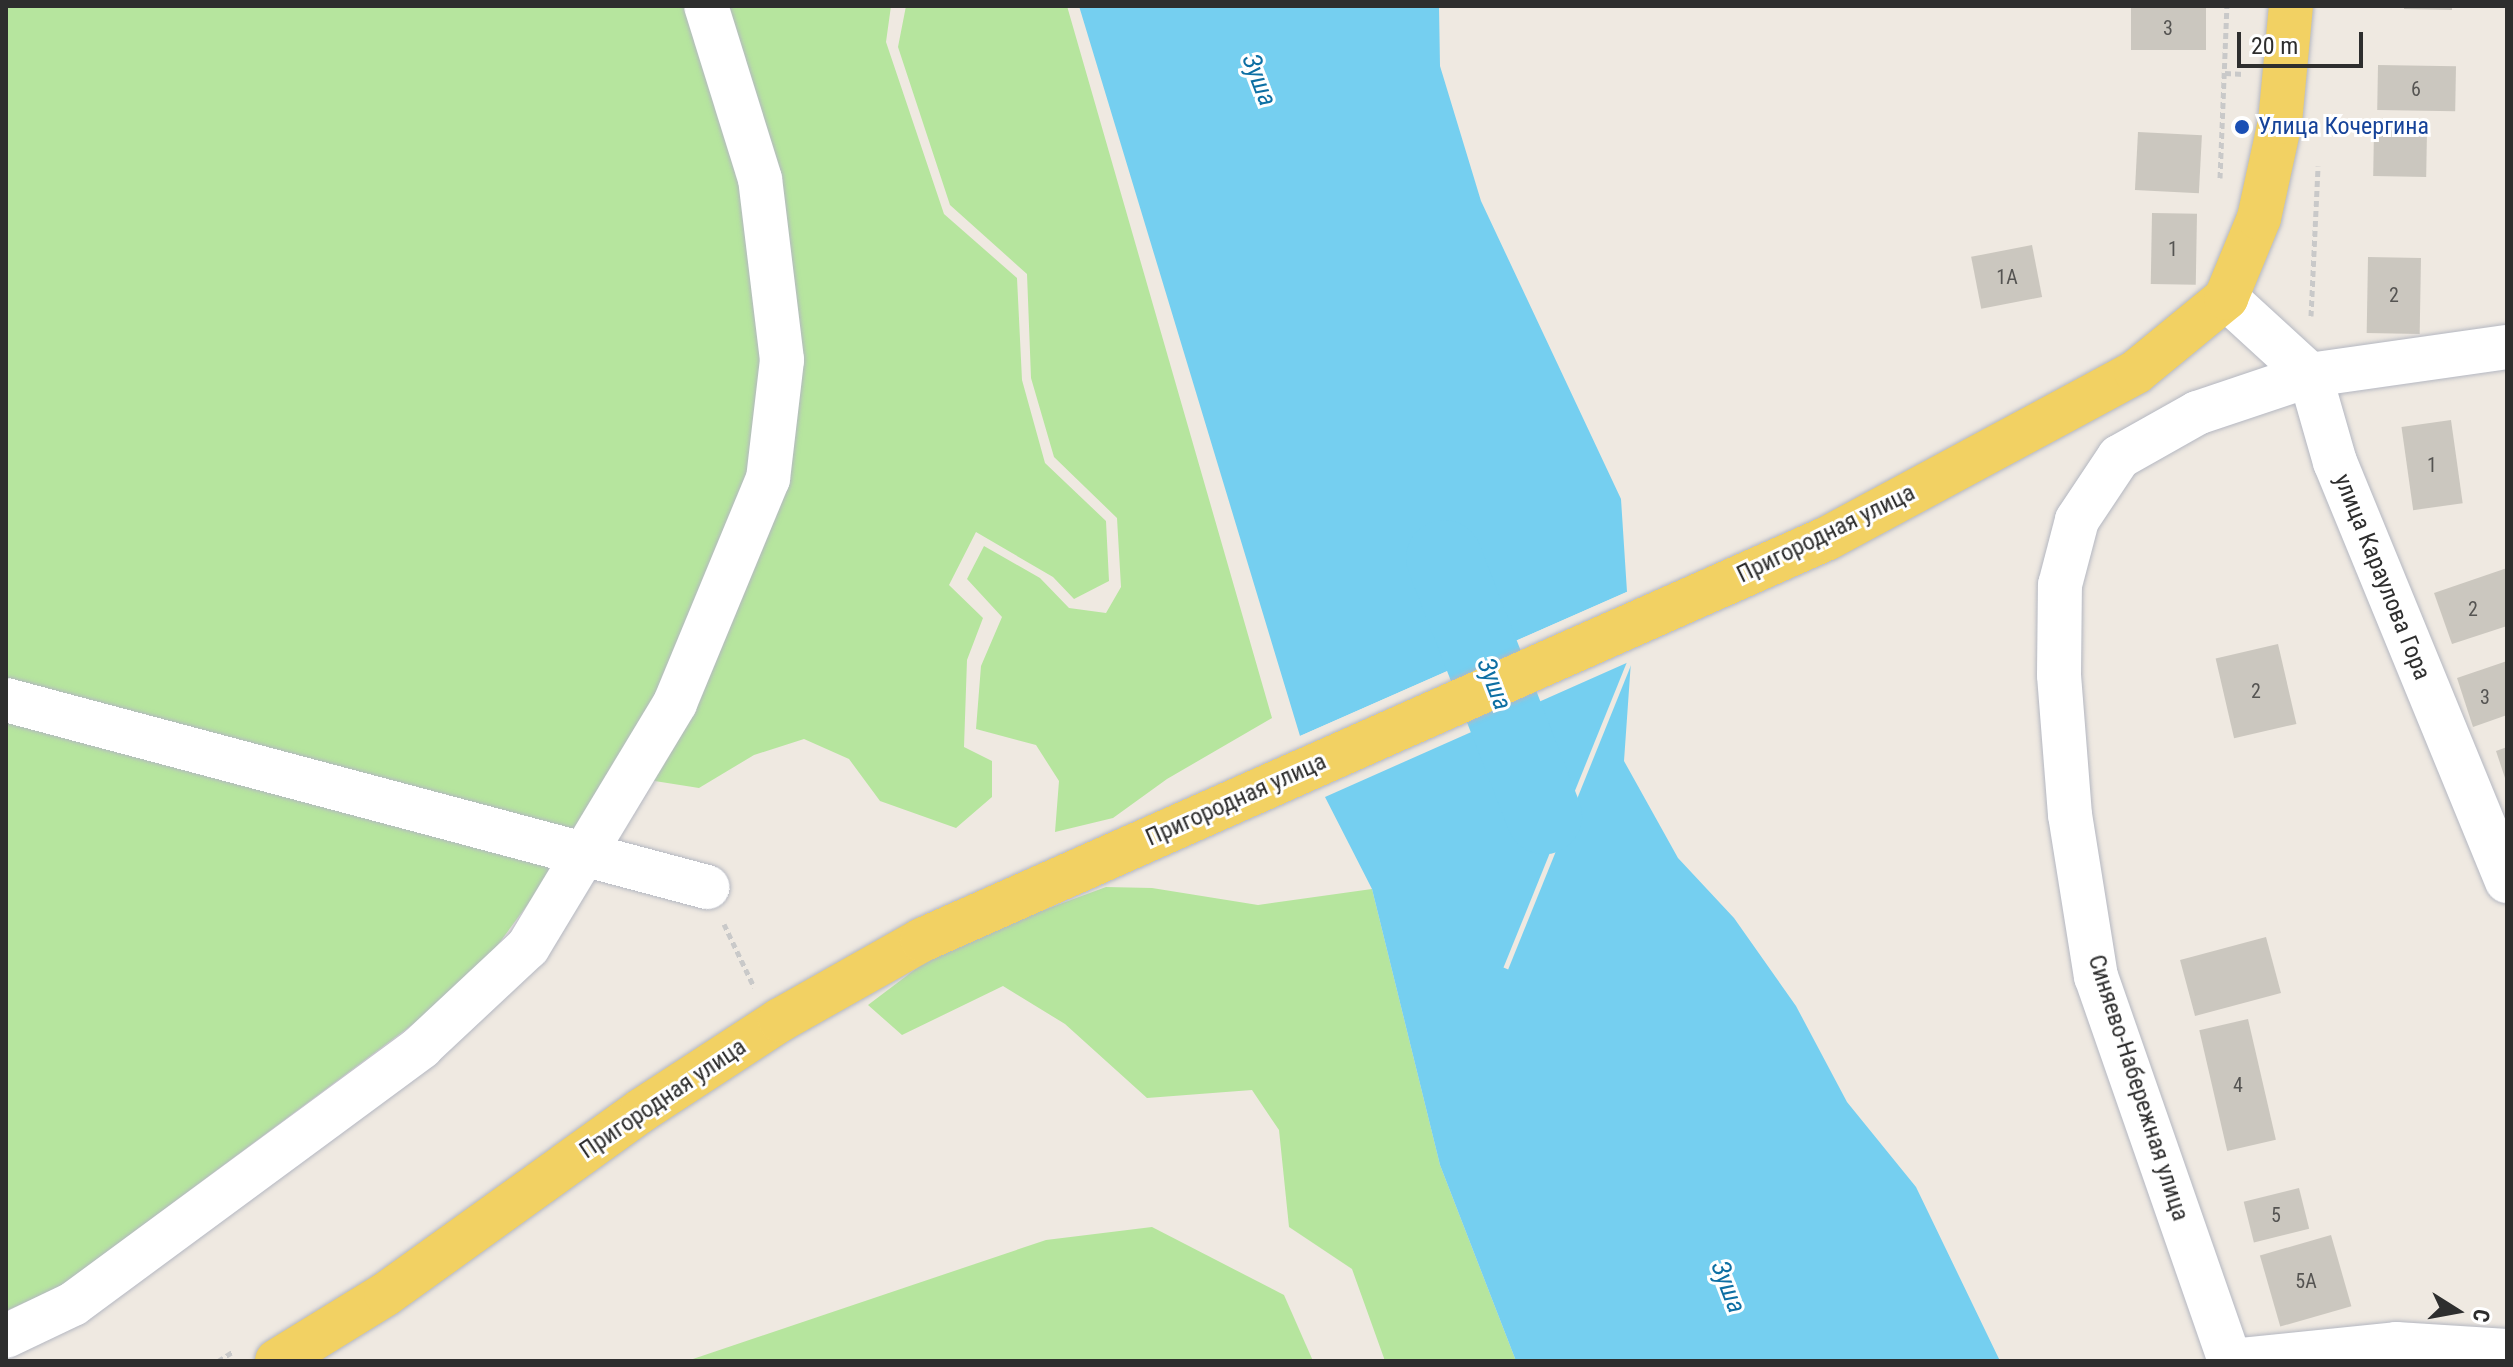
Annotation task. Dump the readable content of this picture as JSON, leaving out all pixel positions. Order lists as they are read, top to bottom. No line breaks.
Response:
{"streets":{"main road":["Пригородная улица"],"street":["улица Караулова Гора","Синяево-Набережная улица"]},"crossings":[["улица Караулова Гора","Синяево-Набережная улица"]],"water":["Зуша"],"places":["Улица Кочергина"],"house_numbers":["3","6","1","1А","2","1","2","2","3","4","5","5А"],"scale_bar":"20 m","north":"right"}
